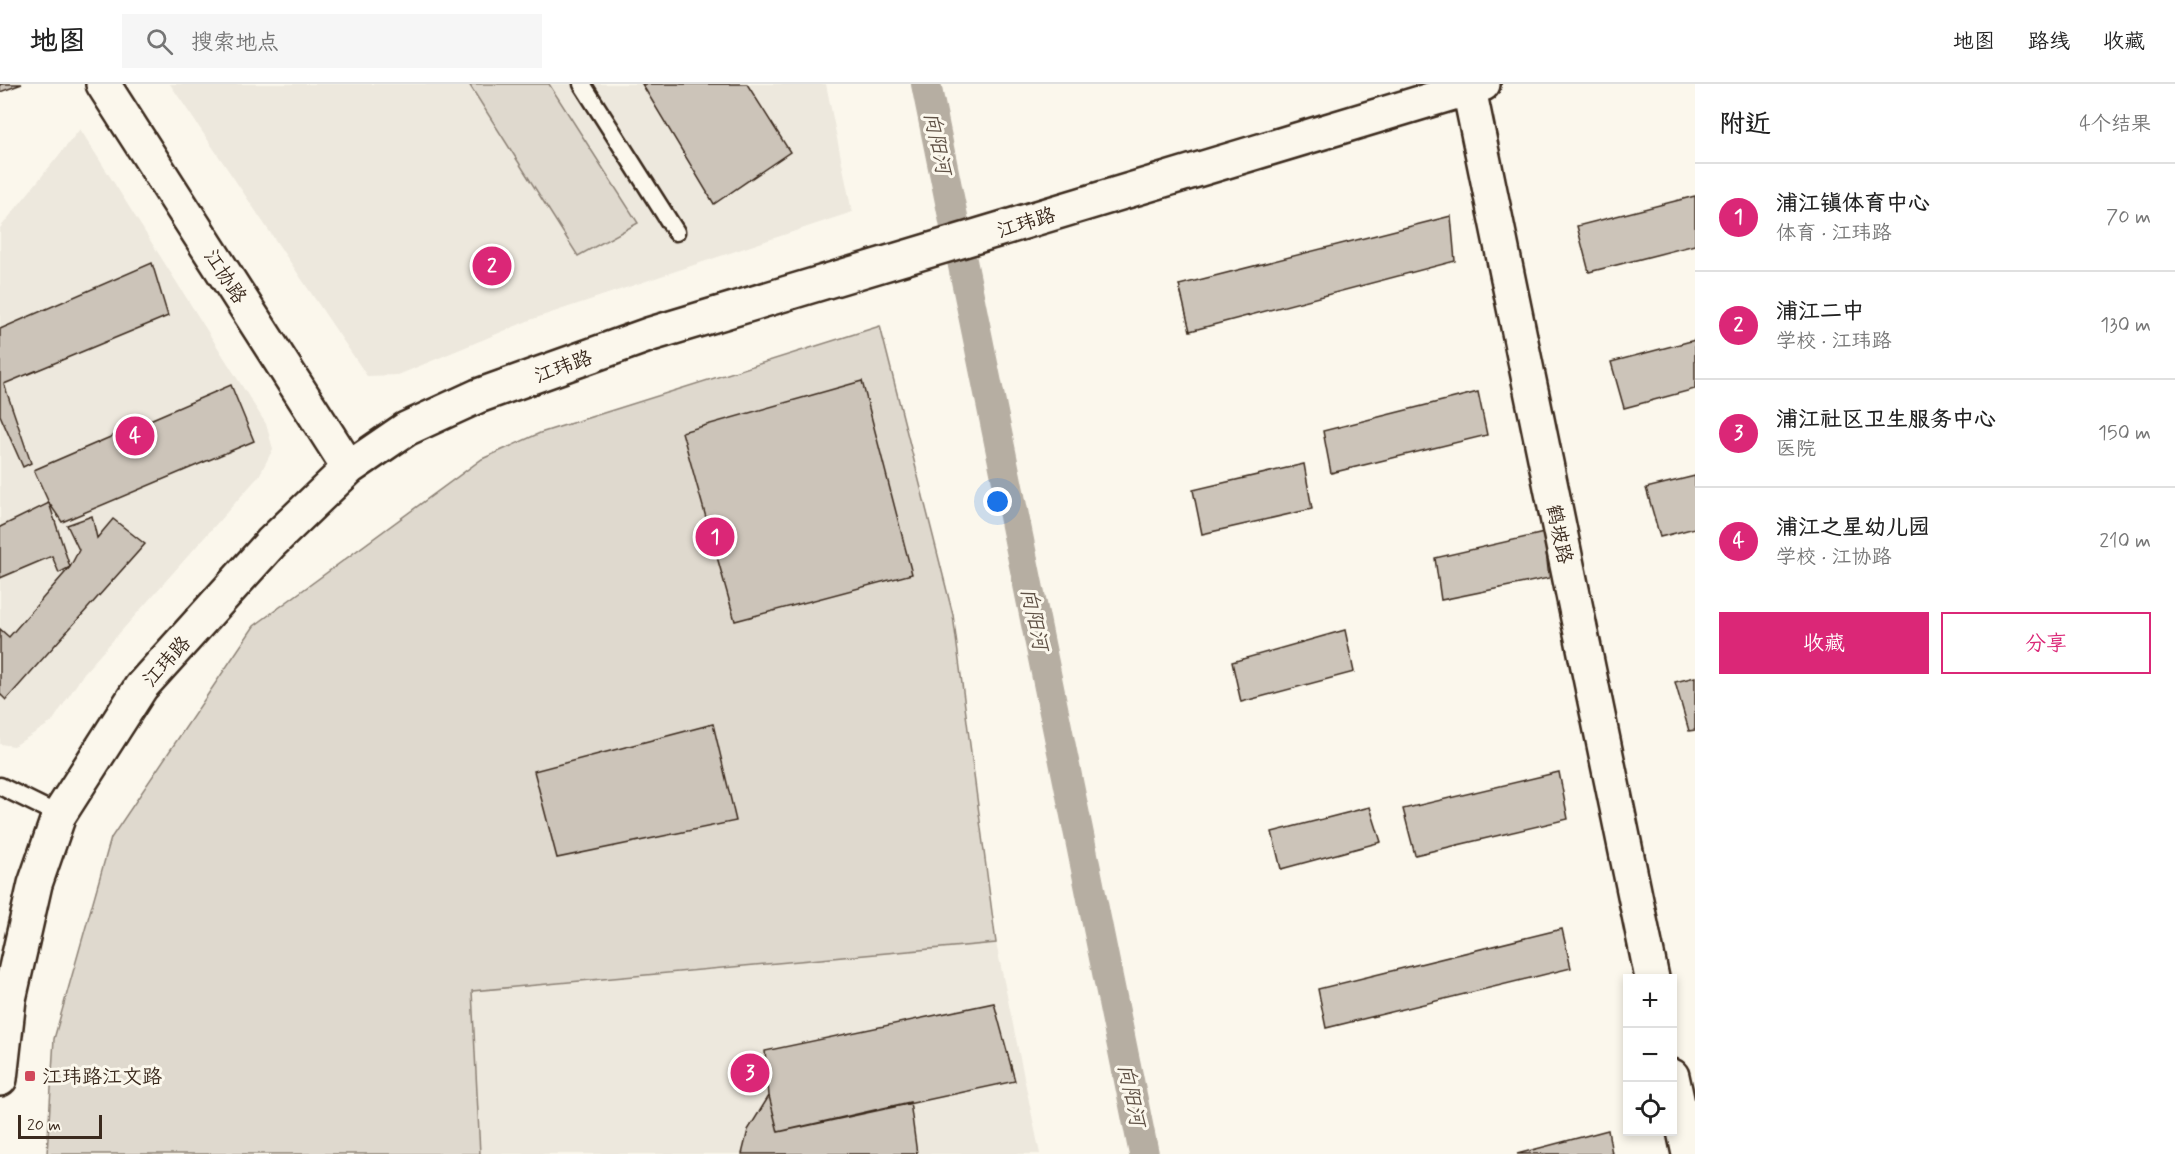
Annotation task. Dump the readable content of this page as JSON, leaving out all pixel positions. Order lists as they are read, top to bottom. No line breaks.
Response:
{"streets":{"street":["江玮路","江协路","鹤坡路"]},"crossings":[["江玮路","江协路"],["江玮路","鹤坡路"]],"water":["向阳河"],"places":{"transit":["江玮路江文路"]},"scale_bar":"20 m","page":{"header":"地图","search":"搜索地点","nav":["地图","路线","收藏"],"heading":["附近","4个结果"],"list":[{"mark":"1","name":"浦江镇体育中心","note":"体育 · 江玮路","value":"70 m"},{"mark":"2","name":"浦江二中","note":"学校 · 江玮路","value":"130 m"},{"mark":"3","name":"浦江社区卫生服务中心","note":"医院","value":"150 m"},{"mark":"4","name":"浦江之星幼儿园","note":"学校 · 江协路","value":"210 m"}],"pins":["2","4","1","3"],"buttons":["收藏","分享"],"map_buttons":["+","−"],"scale":"20 m"}}
